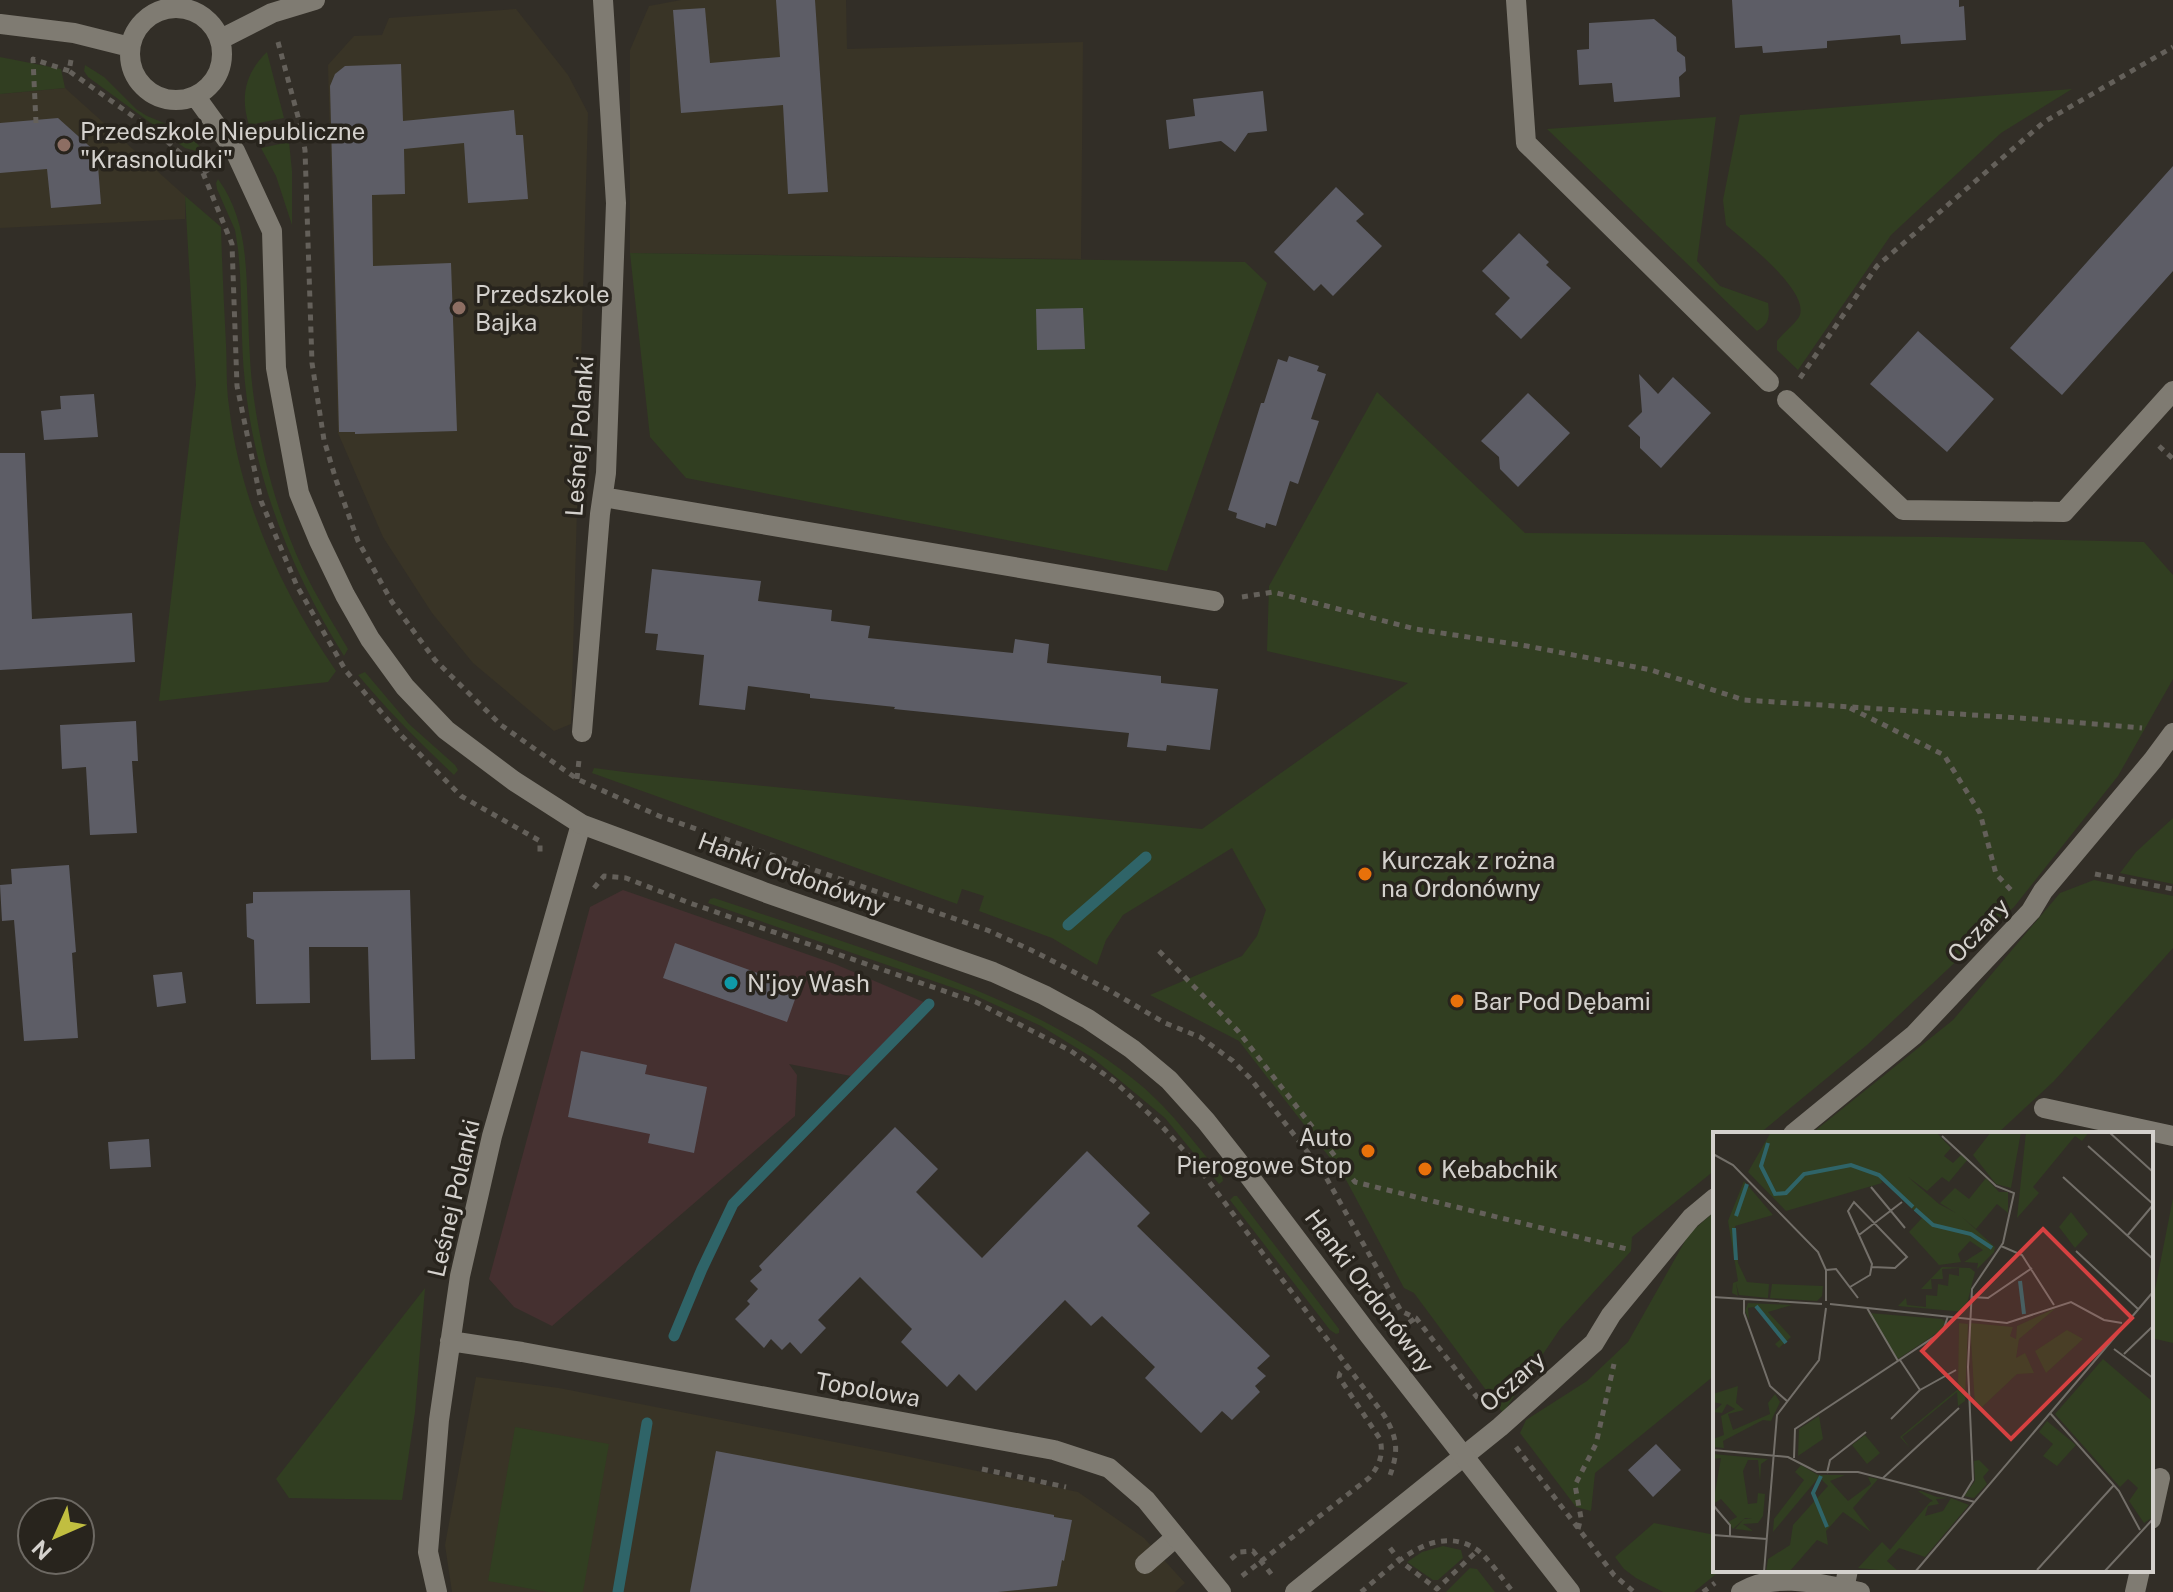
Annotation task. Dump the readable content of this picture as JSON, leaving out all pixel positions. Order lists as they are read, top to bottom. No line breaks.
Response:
{"streets":{"street":["Leśnej Polanki","Hanki Ordonówny","Oczary","Topolowa"]},"crossings":[["Leśnej Polanki","Hanki Ordonówny"],["Leśnej Polanki","Topolowa"],["Hanki Ordonówny","Oczary"]],"places":["Przedszkole Niepubliczne \"Krasnoludki\"","Przedszkole Bajka","Kurczak z rożna na Ordonówny","N'joy Wash","Bar Pod Dębami","Auto Pierogowe Stop","Kebabchik"],"north":"bottom left"}
